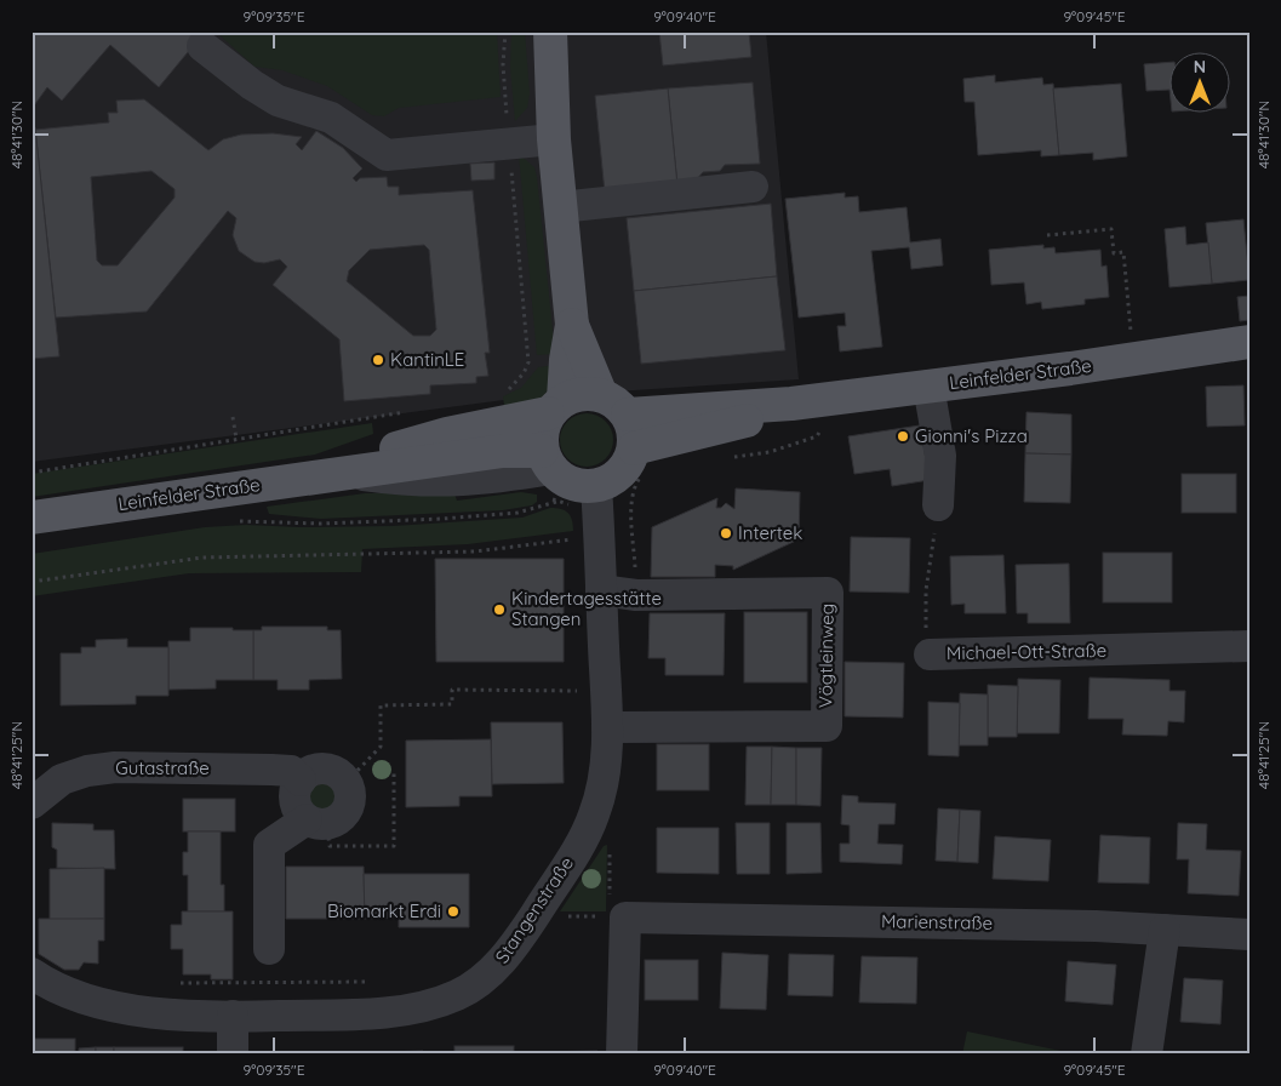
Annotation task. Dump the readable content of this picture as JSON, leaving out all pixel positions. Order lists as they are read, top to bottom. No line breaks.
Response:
{"streets":{"main road":["Leinfelder Straße"],"street":["Michael-Ott-Straße","Vögtleinweg","Gutastraße","Stangenstraße","Marienstraße"]},"crossings":[["Leinfelder Straße","Stangenstraße"],["Vögtleinweg","Stangenstraße"]],"places":["KantinLE","Gionni's Pizza","Intertek","Kindertagesstätte Stangen","Biomarkt Erdi"],"north":"top","coordinates":["9°09'35\"E","9°09'40\"E","9°09'45\"E","48°41'30\"N","48°41'25\"N"]}
